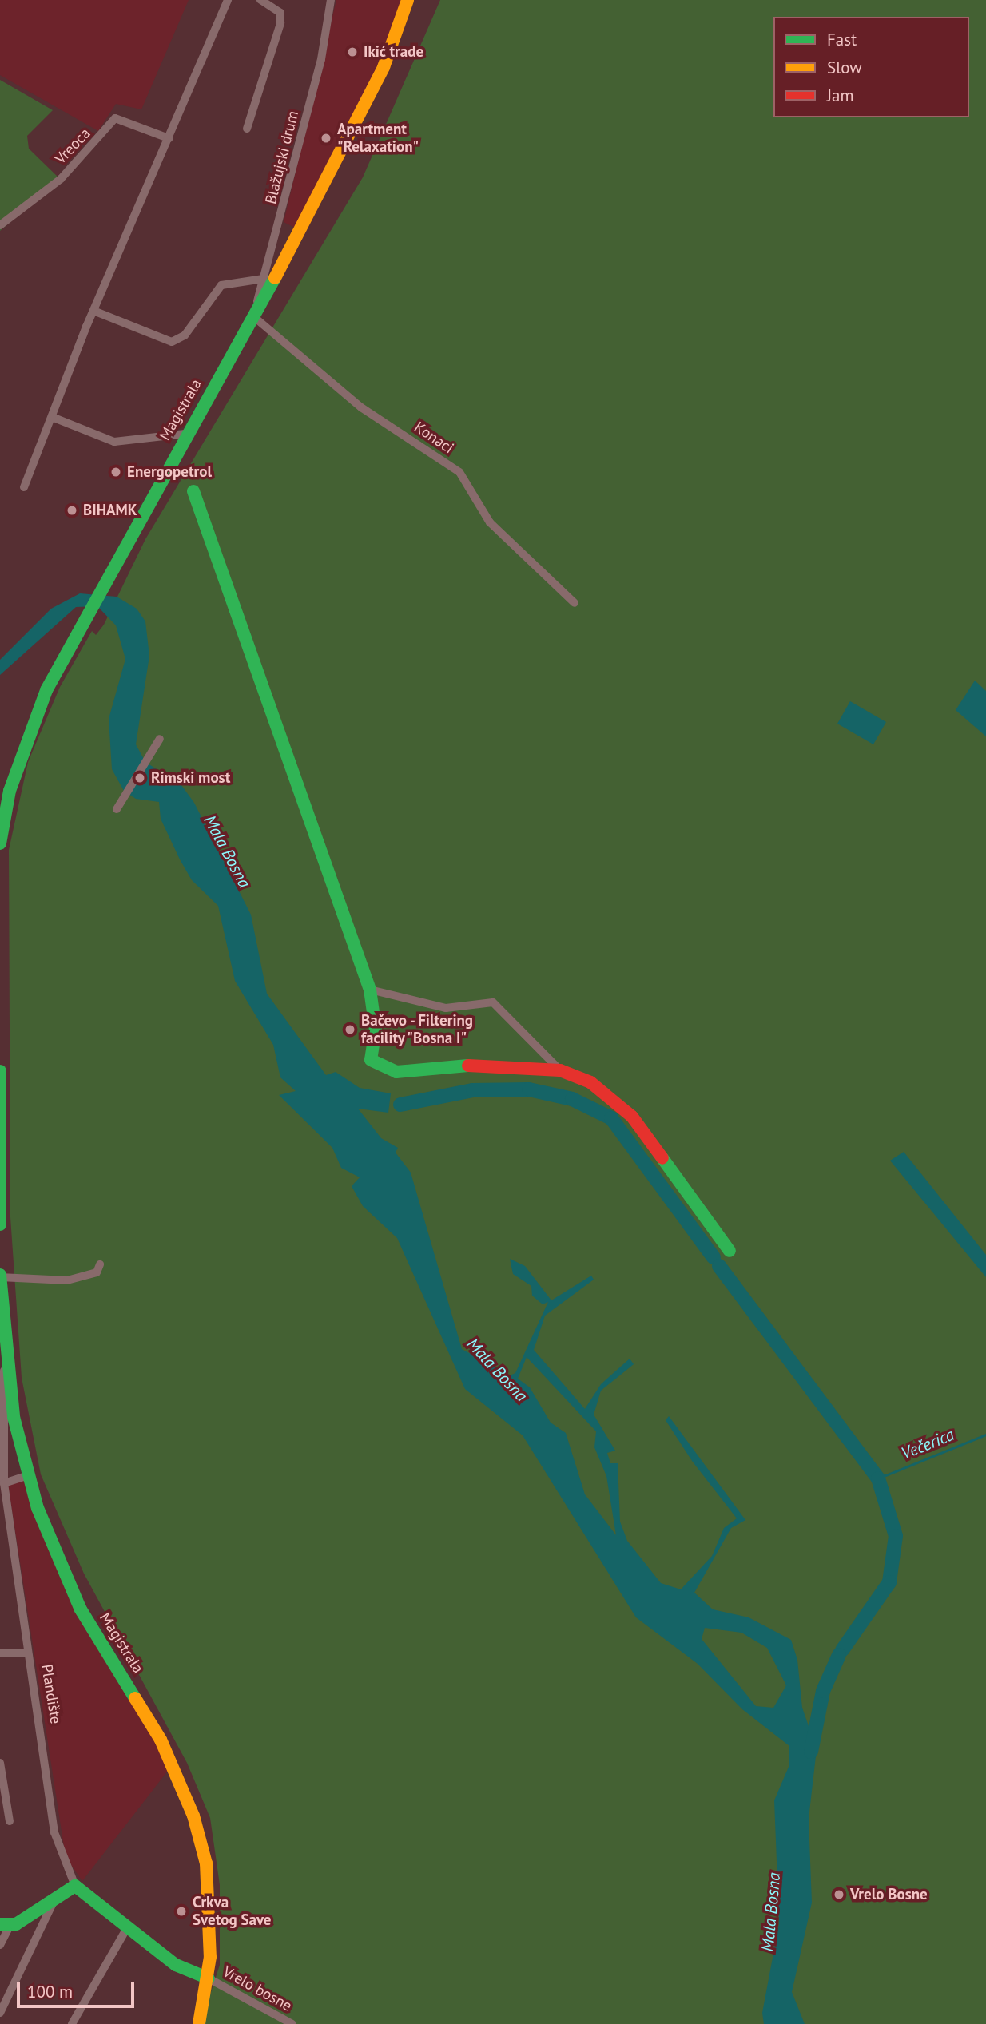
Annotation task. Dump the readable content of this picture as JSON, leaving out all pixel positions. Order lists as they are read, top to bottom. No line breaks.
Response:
{"streets":{"main road":["Magistrala"],"street":["Vreoca","Blažujski drum","Konaci","Plandište","Vrelo bosne"]},"crossings":[["Blažujski drum","Magistrala"],["Blažujski drum","Konaci"],["Magistrala","Konaci"],["Magistrala","Plandište"],["Magistrala","Vrelo bosne"]],"water":["Mala Bosna","Večerica"],"places":["Ikić trade","Apartment \"Relaxation\"","Energopetrol","BIHAMK","Rimski most","Bačevo - Filtering facility \"Bosna I\"","Vrelo Bosne","Crkva Svetog Save"],"legend":["Fast","Slow","Jam"],"scale_bar":"100 m"}
